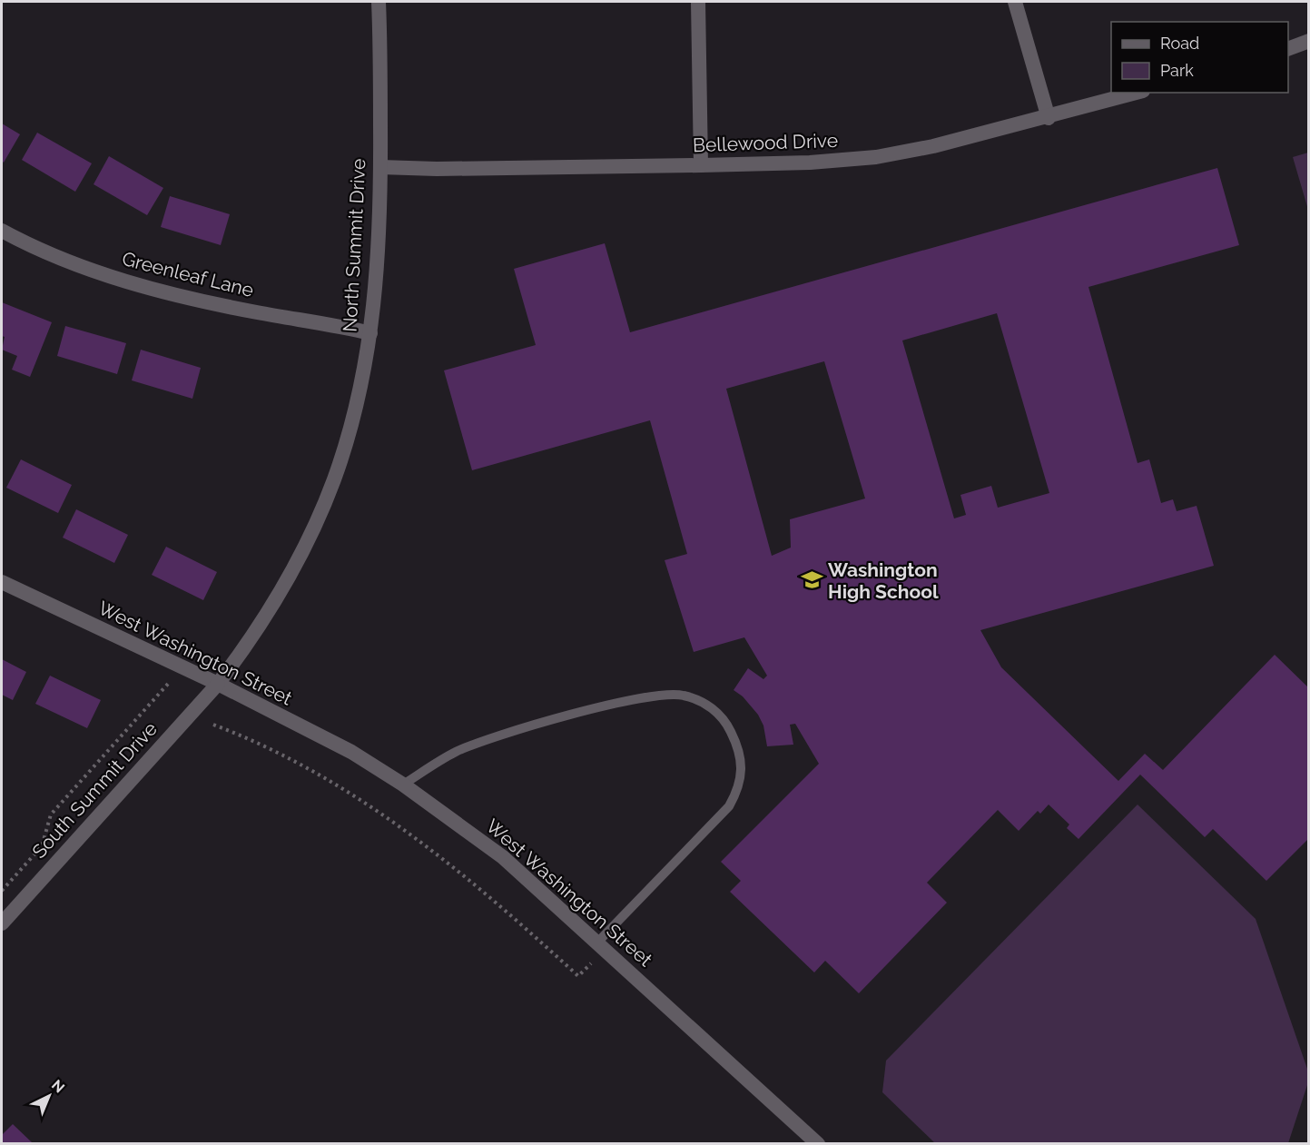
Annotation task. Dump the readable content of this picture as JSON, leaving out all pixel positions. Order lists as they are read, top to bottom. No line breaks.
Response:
{"streets":{"street":["Bellewood Drive","North Summit Drive","Greenleaf Lane","West Washington Street","South Summit Drive"]},"crossings":[["Bellewood Drive","North Summit Drive"],["North Summit Drive","Greenleaf Lane"],["North Summit Drive","West Washington Street"],["North Summit Drive","South Summit Drive"],["West Washington Street","South Summit Drive"]],"places":{"school or university":["Washington High School"]},"legend":["Road","Park"],"north":"top right"}
